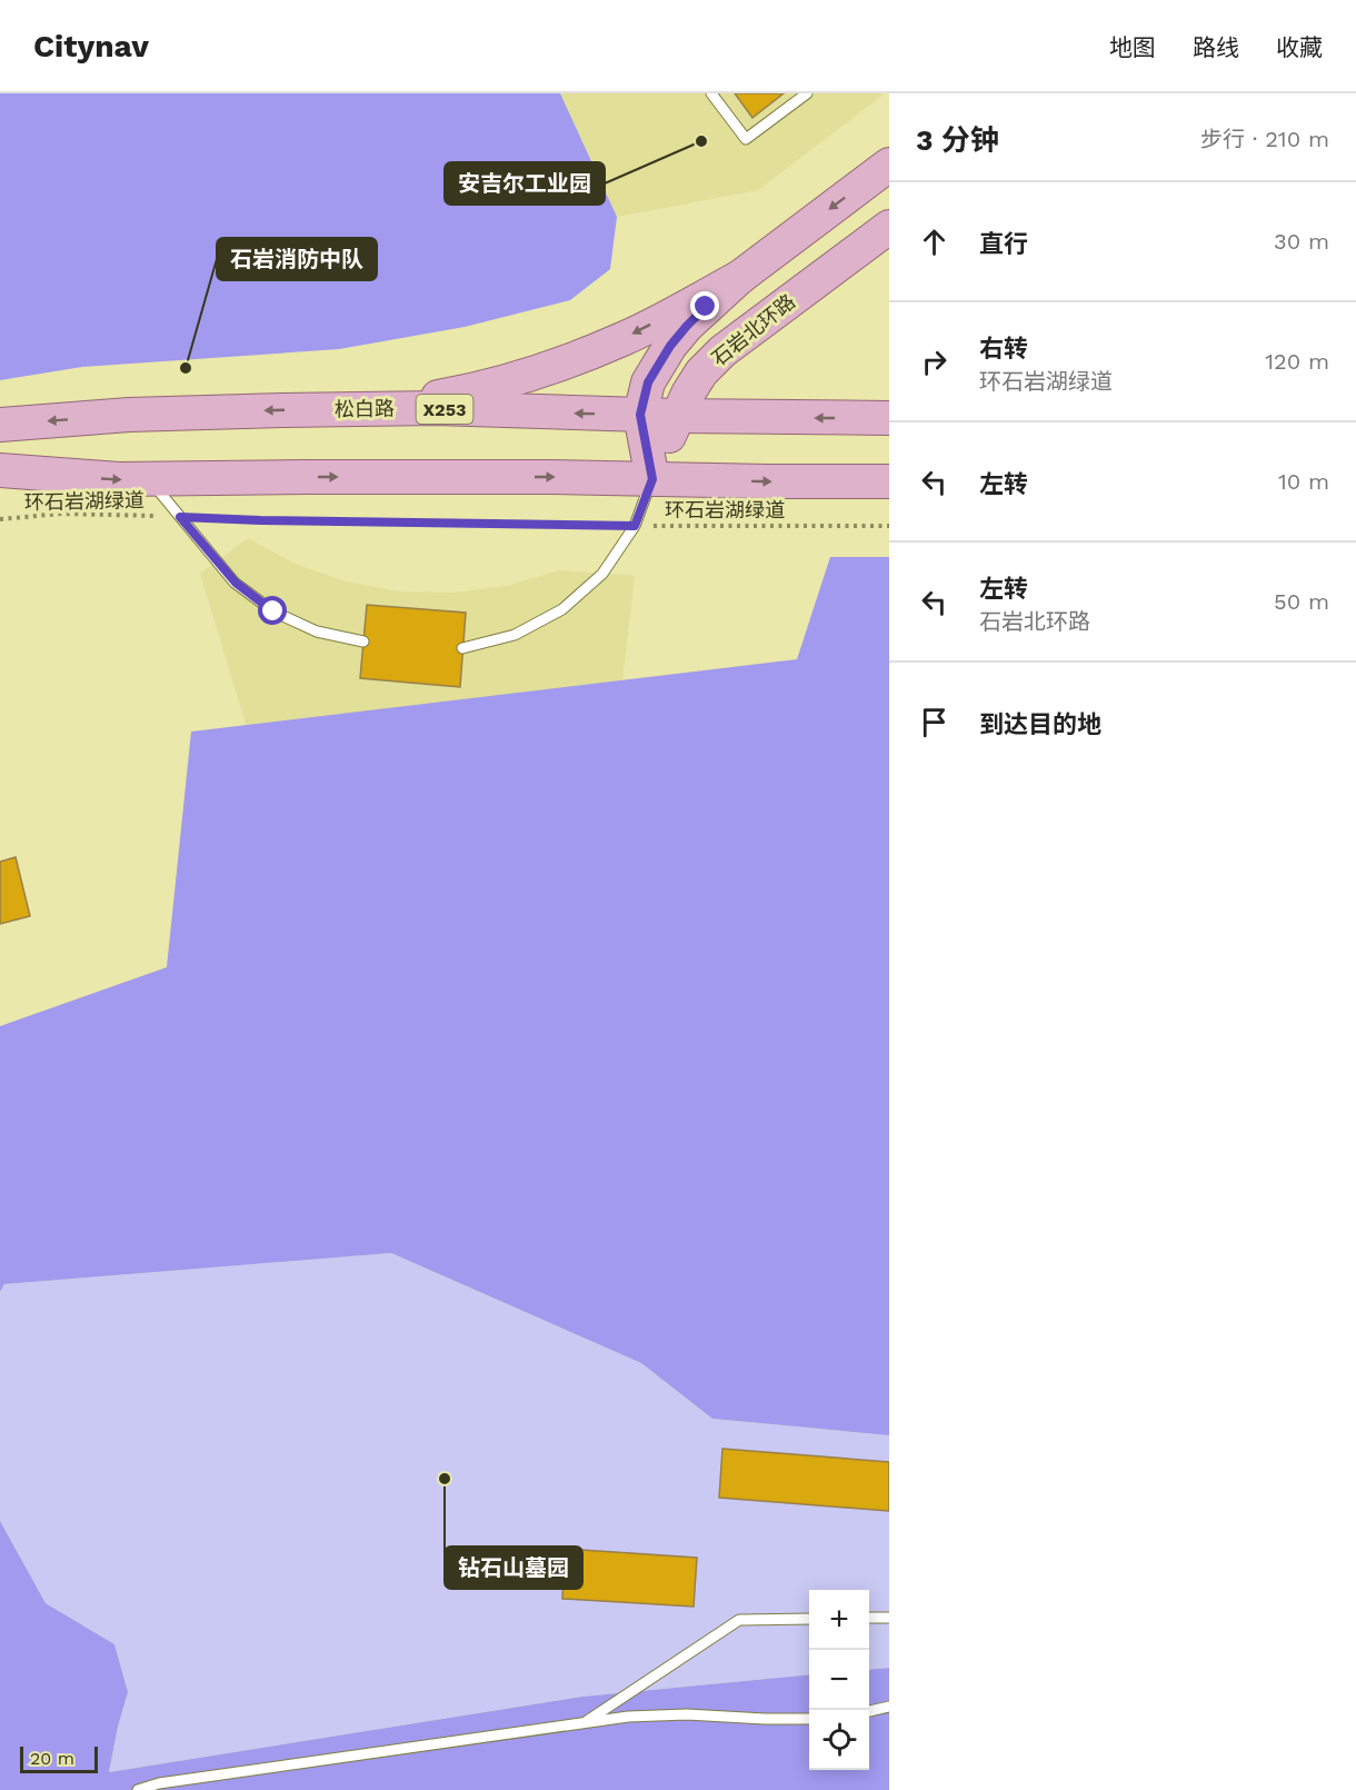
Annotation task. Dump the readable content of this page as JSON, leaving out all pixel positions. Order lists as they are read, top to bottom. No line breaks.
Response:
{"streets":{"main road":["石岩北环路","松白路","X253"],"path":["环石岩湖绿道"]},"crossings":[["石岩北环路","松白路"]],"places":["安吉尔工业园","石岩消防中队","钻石山墓园"],"scale_bar":"20 m","page":{"header":"Citynav","nav":["地图","路线","收藏"],"heading":["3 分钟","步行 · 210 m"],"list":[["直行","30 m"],["右转","环石岩湖绿道","120 m"],["左转","10 m"],["左转","石岩北环路","50 m"],"到达目的地"],"map_buttons":["+","−"],"scale":"20 m"}}
